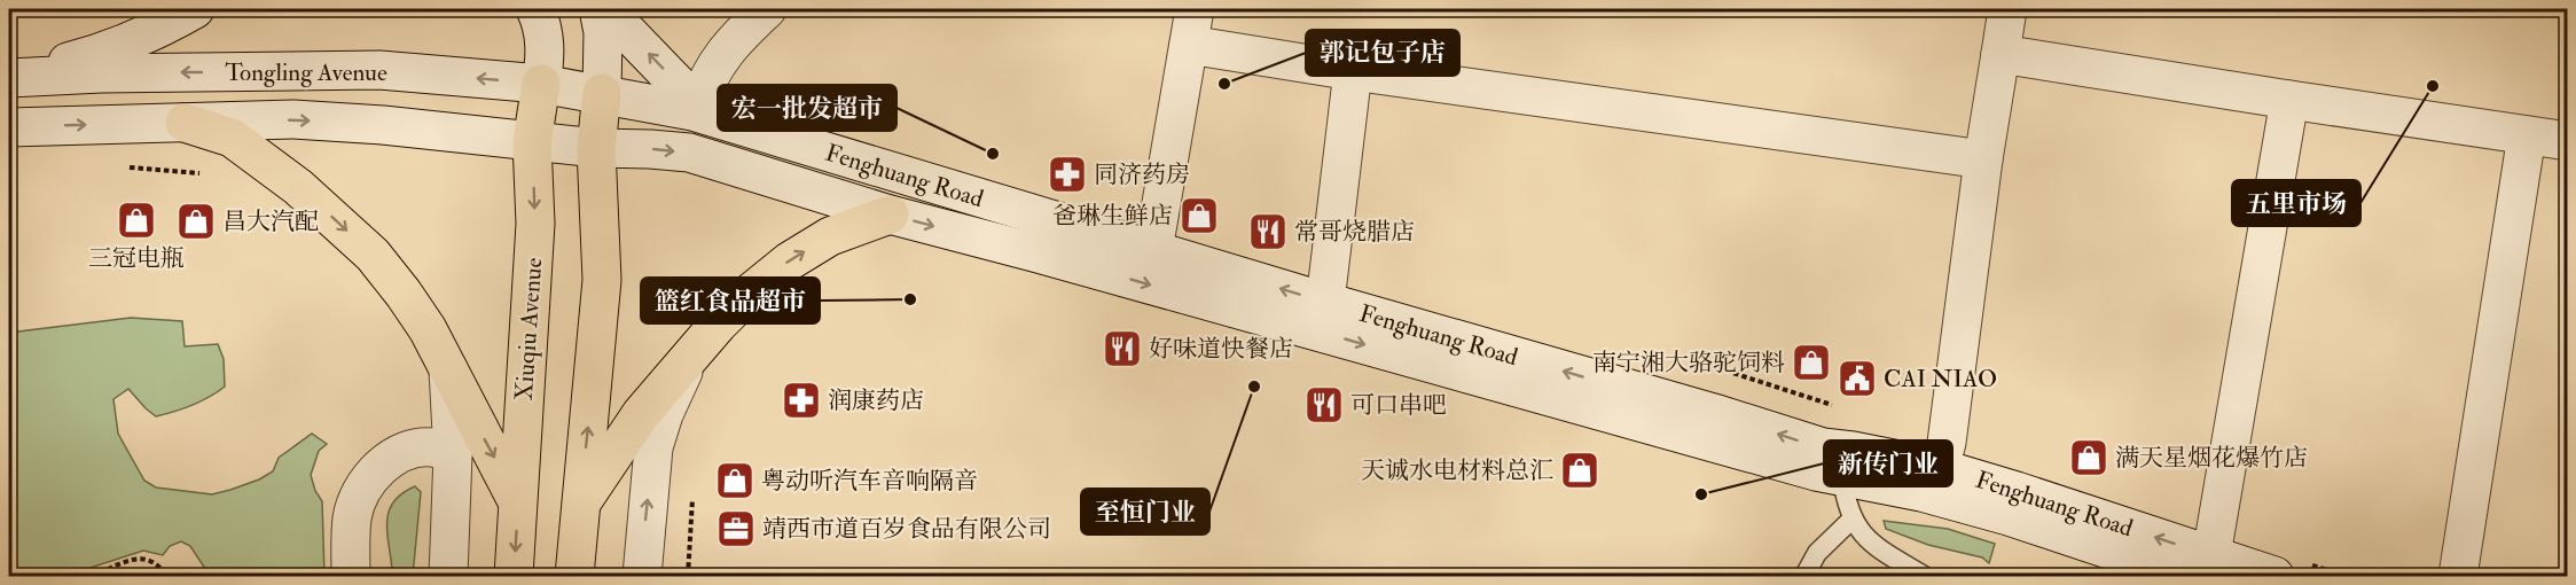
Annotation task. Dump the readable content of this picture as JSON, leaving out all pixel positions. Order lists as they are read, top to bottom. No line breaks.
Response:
{"streets":{"main road":["Tongling Avenue","Fenghuang Road","Xiuqiu Avenue"]},"crossings":[["Tongling Avenue","Fenghuang Road"],["Tongling Avenue","Xiuqiu Avenue"]],"places":{"other":["郭记包子店","五里市场","宏一批发超市","篮红食品超市","至恒门业","新传门业"],"pharmacy":["同济药房","润康药店"],"shop":["爸琳生鲜店","三冠电瓶","昌大汽配","南宁湘大骆驼饲料","满天星烟花爆竹店","天诚水电材料总汇","粤动听汽车音响隔音"],"restaurant":["常哥烧腊店","好味道快餐店","可口串吧"],"public building":["CAI NIAO"],"office":["靖西市道百岁食品有限公司"]}}
